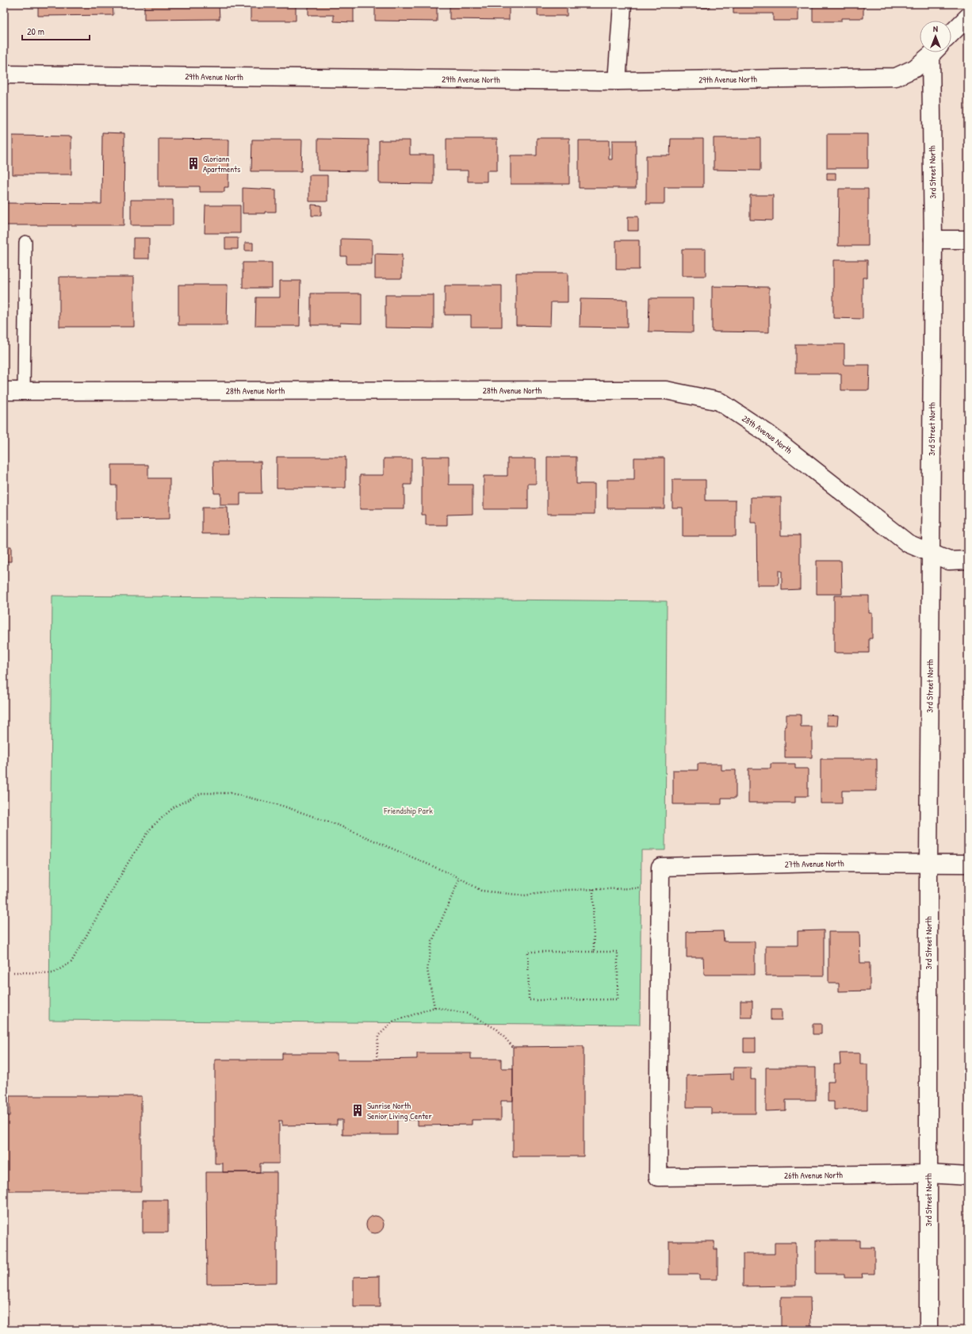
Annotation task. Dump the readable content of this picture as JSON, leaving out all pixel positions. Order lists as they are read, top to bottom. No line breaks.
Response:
{"streets":{"street":["29th Avenue North","3rd Street North","28th Avenue North","27th Avenue North","26th Avenue North"]},"crossings":[["3rd Street North","28th Avenue North"],["3rd Street North","27th Avenue North"],["3rd Street North","26th Avenue North"],["27th Avenue North","26th Avenue North"]],"parks":["Friendship Park"],"places":{"building":["Gloriann Apartments","Sunrise North Senior Living Center"]},"scale_bar":"20 m","north":"top"}
